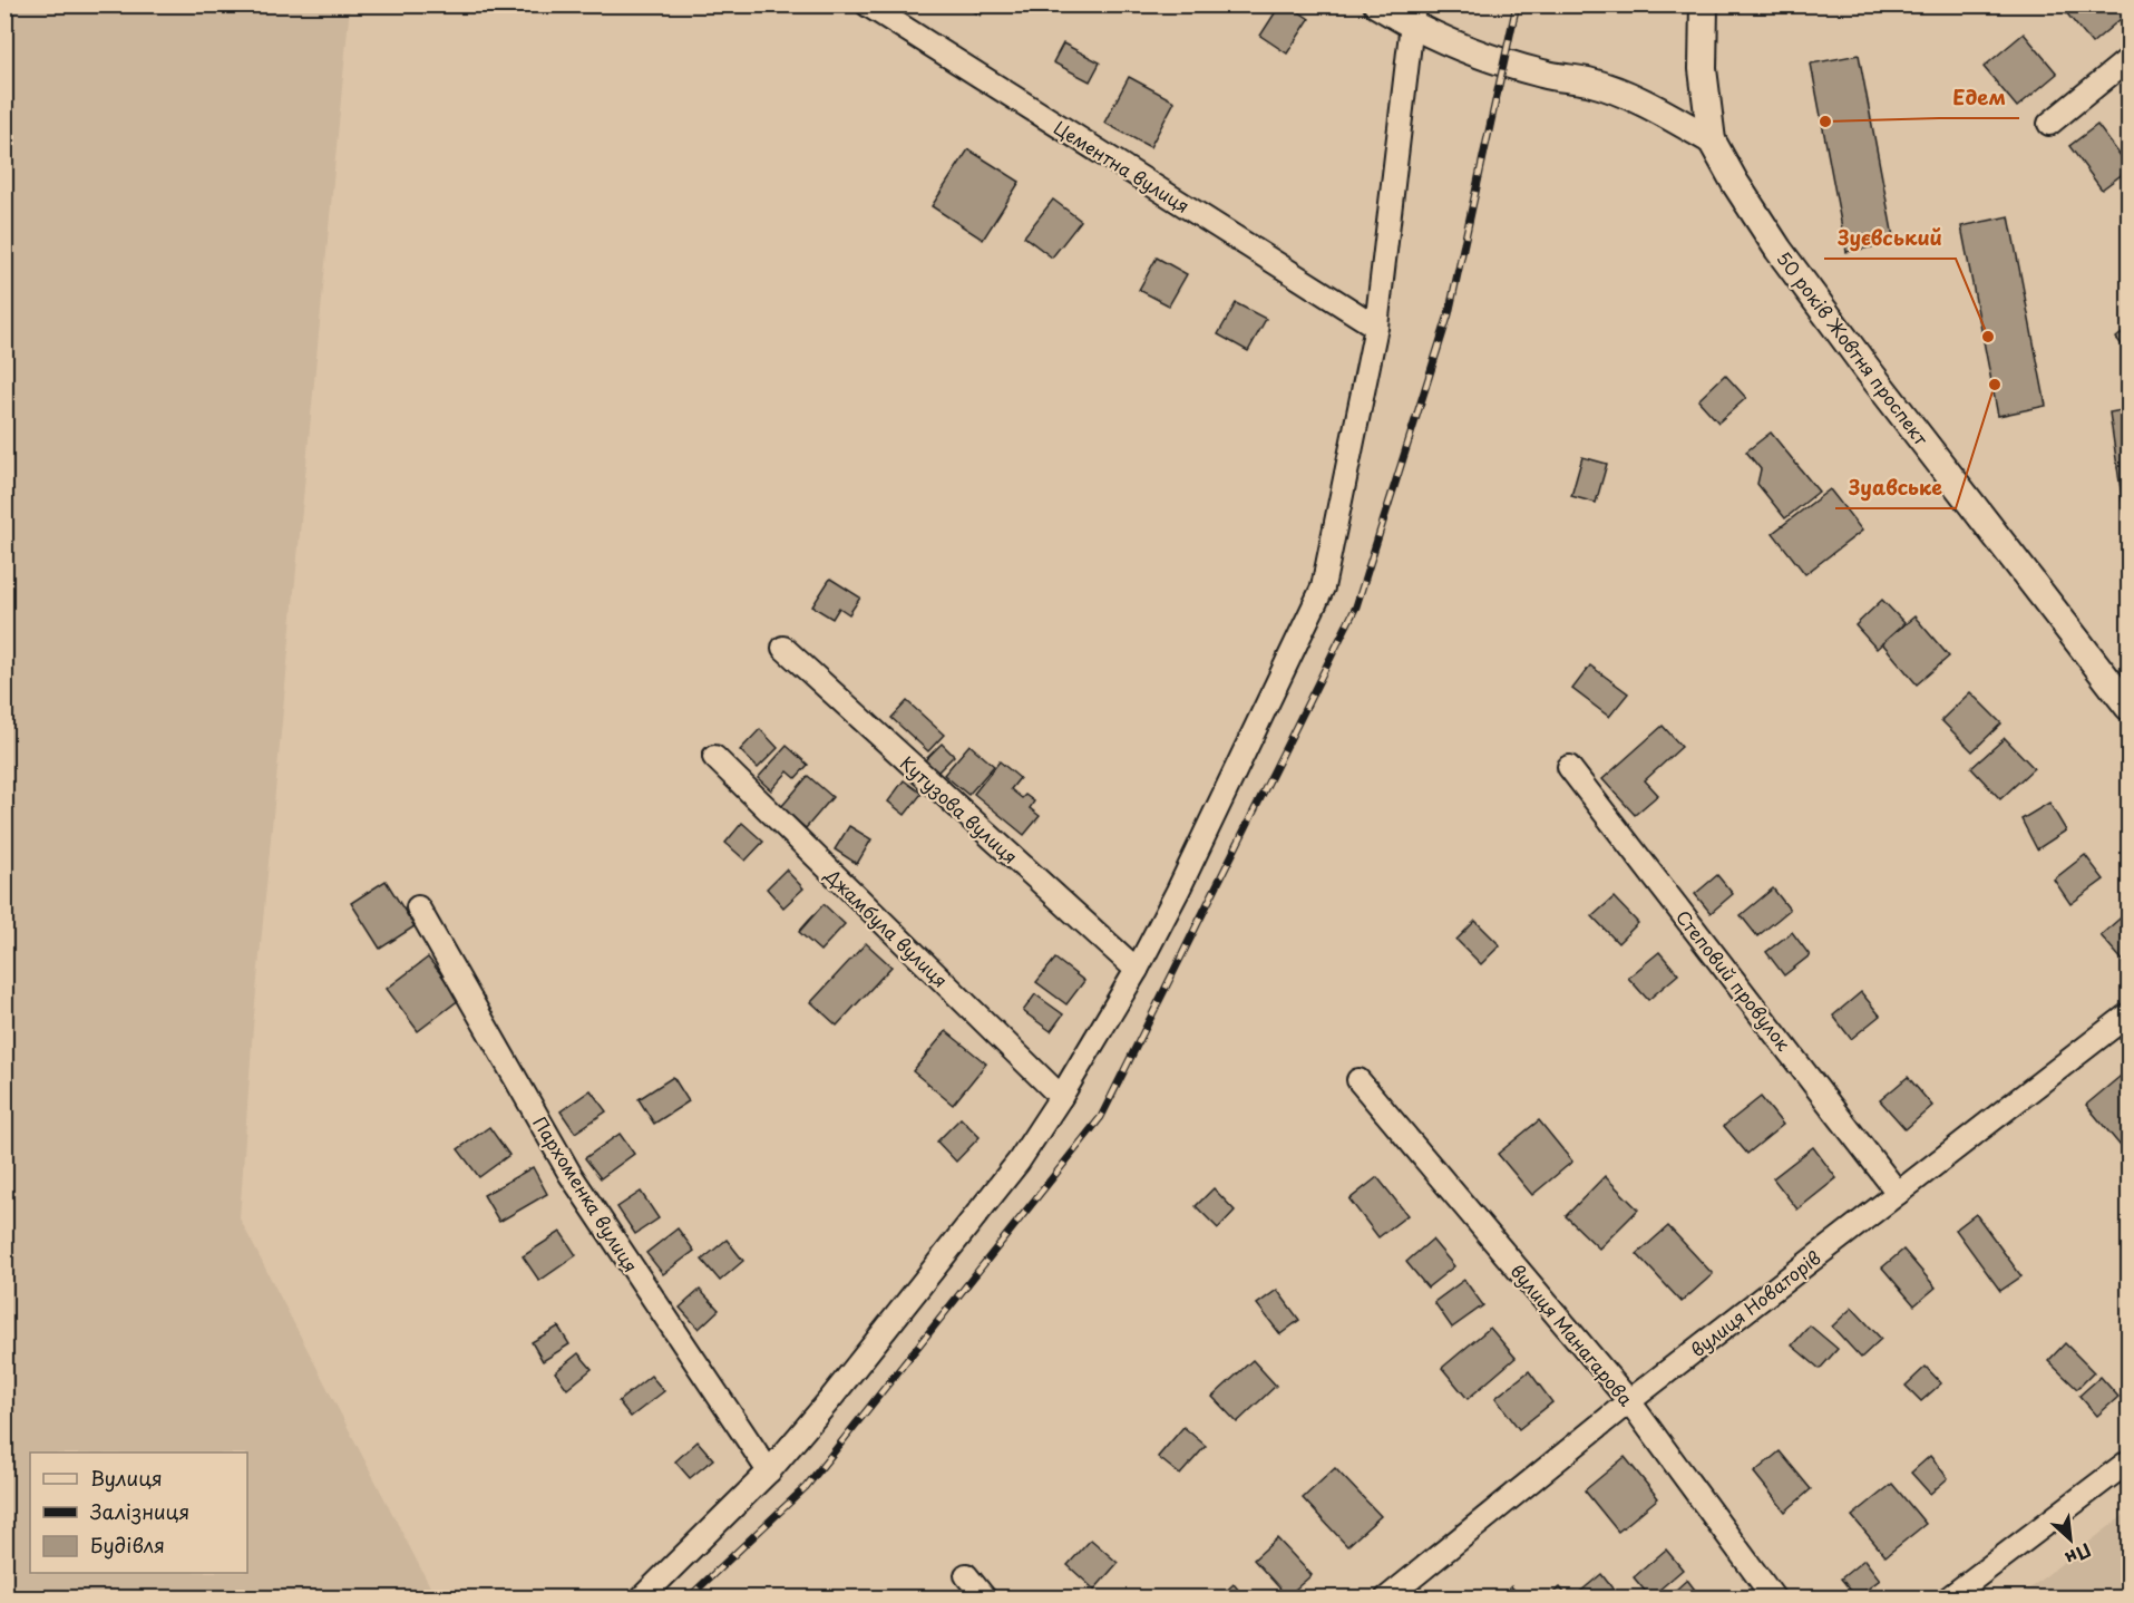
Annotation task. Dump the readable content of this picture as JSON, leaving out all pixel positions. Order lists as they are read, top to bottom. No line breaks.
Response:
{"streets":{"street":["Цементна вулиця","50 років Жовтня проспект","Кутузова вулиця","Джамбула вулиця","Степовий провулок","Пархоменка вулиця","вулиця Новаторів","вулиця Манагарова"]},"crossings":[["Степовий провулок","вулиця Новаторів"],["вулиця Новаторів","вулиця Манагарова"]],"places":["Едем","Зуєвський","Зуавське"],"legend":["Вулиця","Залізниця","Будівля"],"north":"bottom right"}
